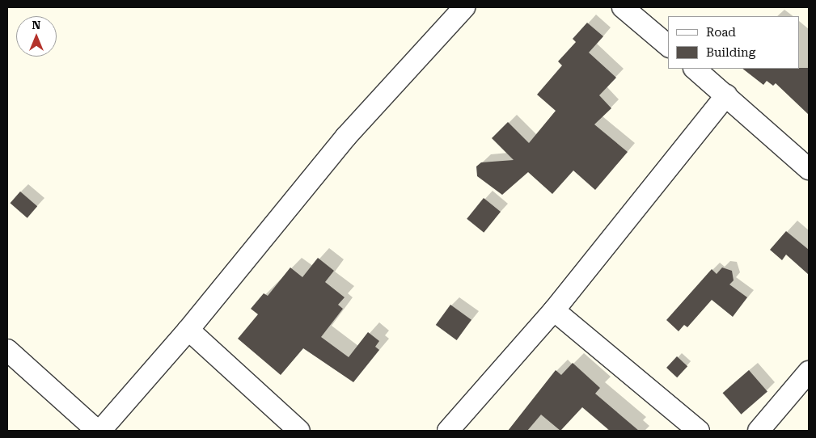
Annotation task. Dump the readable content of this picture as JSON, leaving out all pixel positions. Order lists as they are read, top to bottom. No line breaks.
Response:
{"legend":["Road","Building"],"north":"top"}
